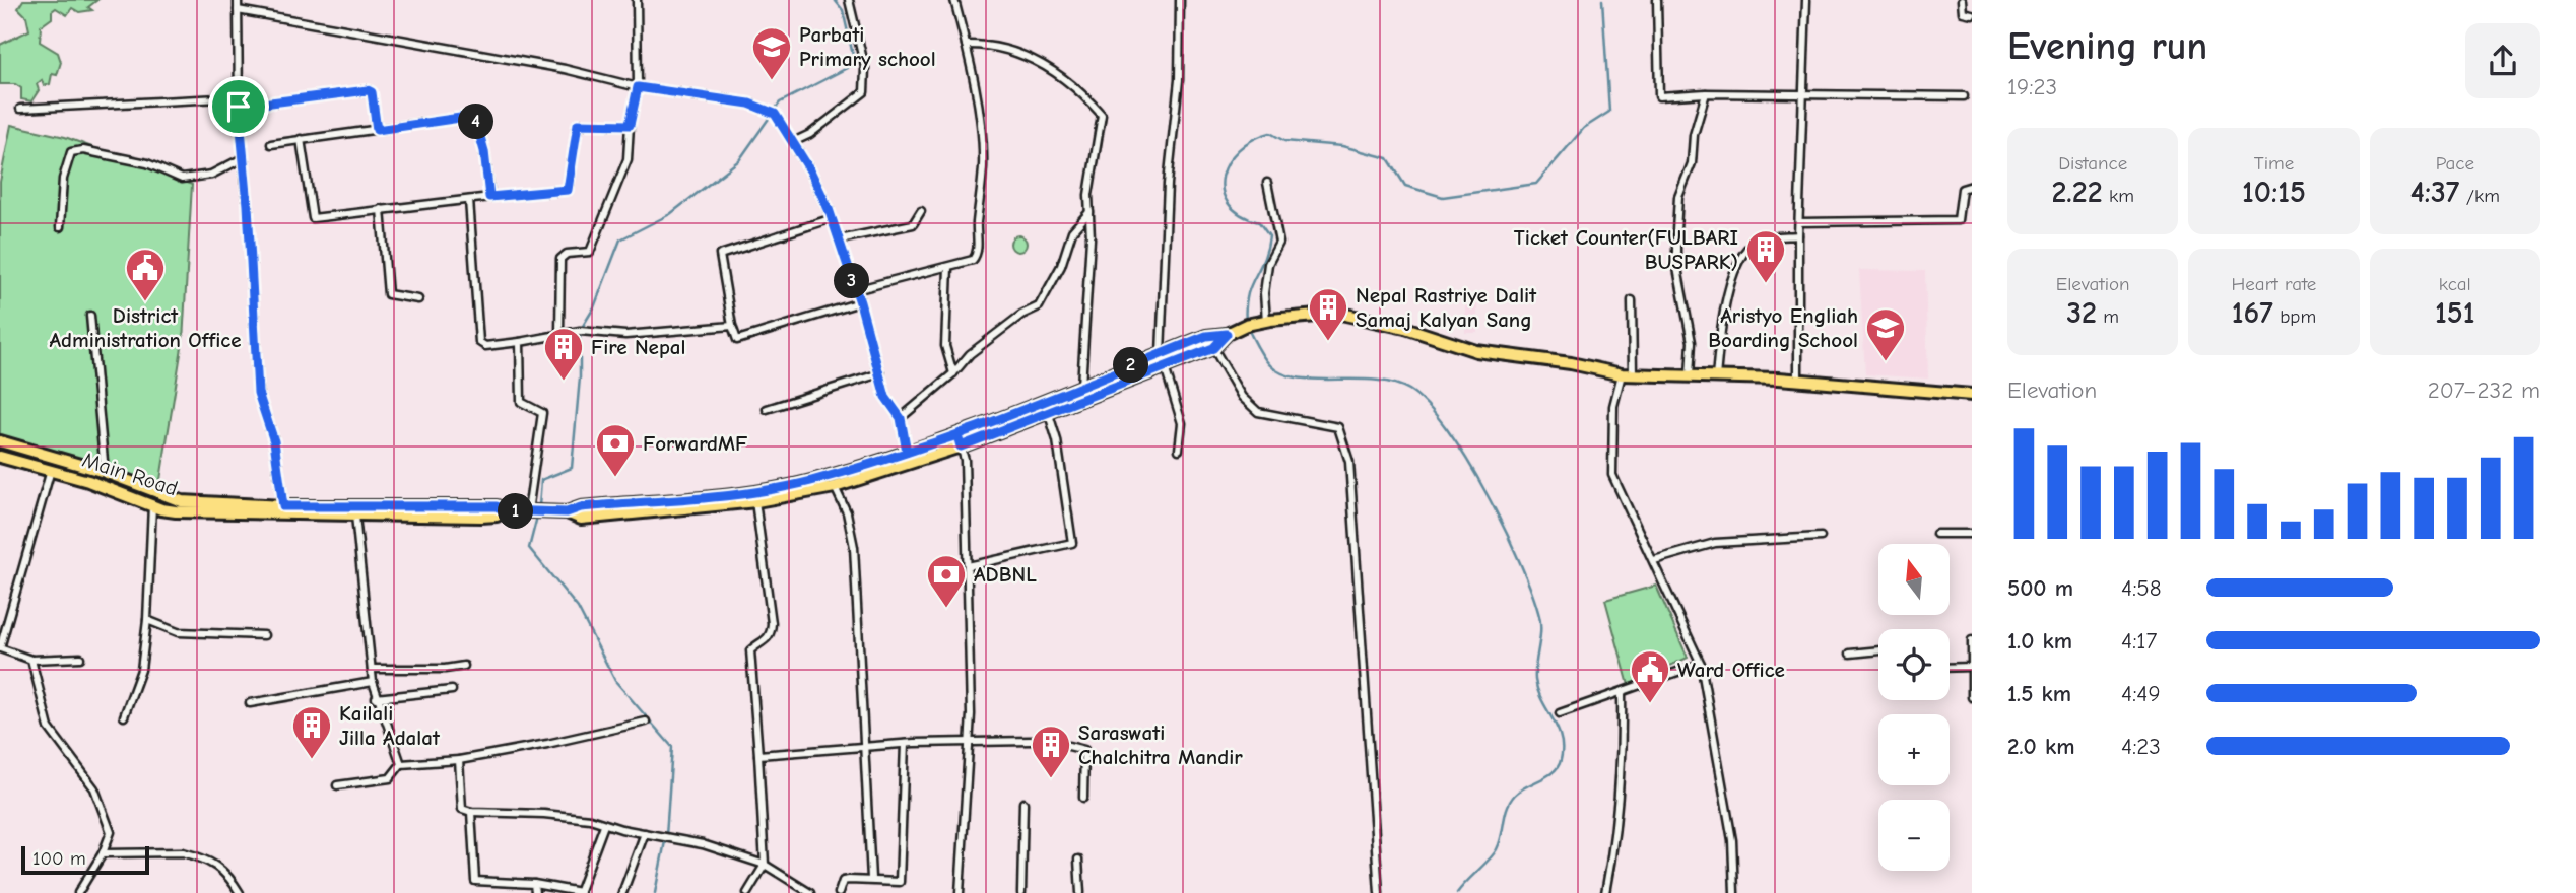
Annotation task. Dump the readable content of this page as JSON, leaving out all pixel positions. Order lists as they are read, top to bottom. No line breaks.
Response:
{"streets":{"main road":["Main Road"]},"places":{"school or university":["Parbati Primary school","Aristyo Engliah Boarding School"],"building":["Ticket Counter(FULBARI BUSPARK)","Nepal Rastriye Dalit Samaj Kalyan Sang","Fire Nepal","Kailali Jilla Adalat","Saraswati Chalchitra Mandir"],"public building":["District Administration Office","Ward Office"],"bank":["ForwardMF","ADBNL"]},"scale_bar":"100 m","north":"top","page":{"heading":["Evening run","19:23"],"pins":["4","3","2","1"],"stats":[["Distance","2.22 km"],["Time","10:15"],["Pace","4:37 /km"],["Elevation","32 m"],["Heart rate","167 bpm"],["kcal","151"]],"chart":["Elevation","207–232 m"],"map_buttons":["+","−"],"list":[{"name":"500 m","note":"4:58"},{"name":"1.0 km","note":"4:17"},{"name":"1.5 km","note":"4:49"},{"name":"2.0 km","note":"4:23"}],"scale":"100 m"}}
